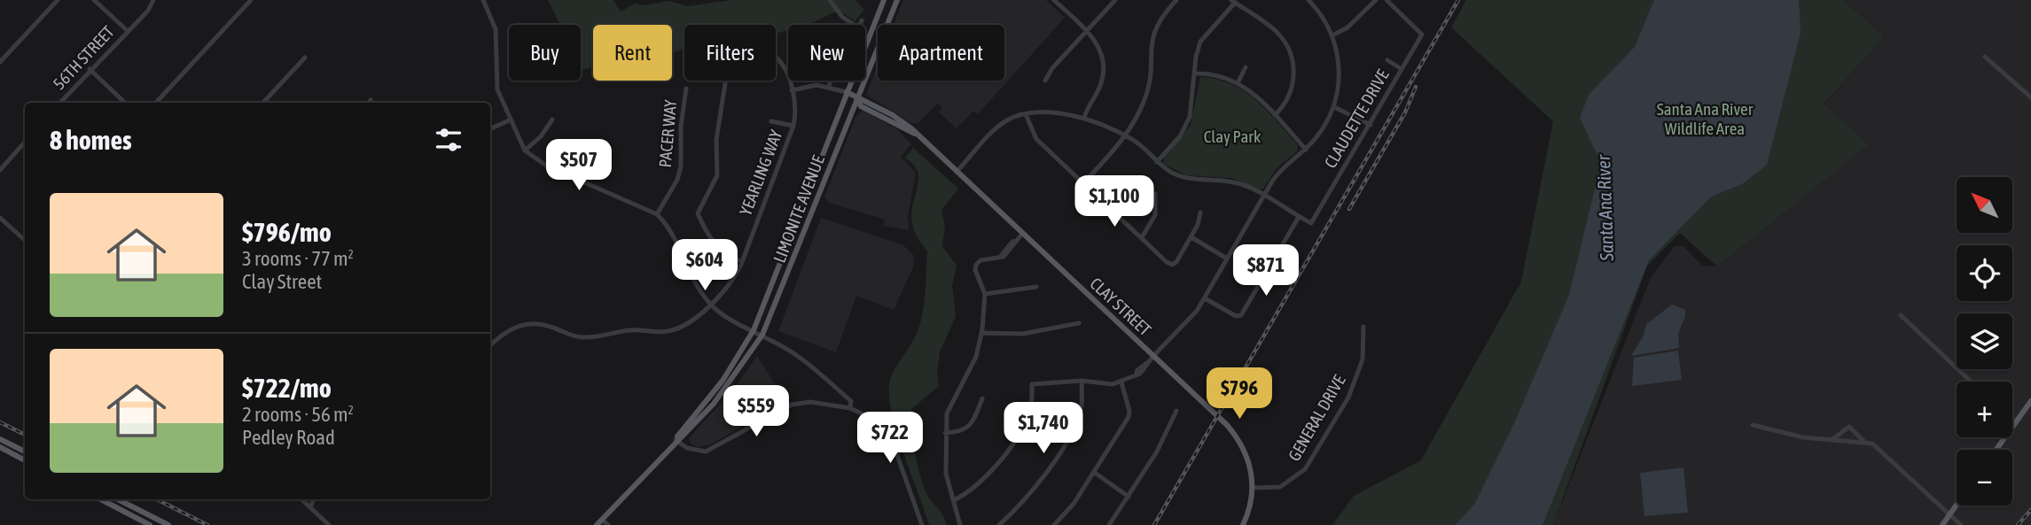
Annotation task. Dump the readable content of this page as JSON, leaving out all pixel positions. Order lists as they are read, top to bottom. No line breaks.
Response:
{"streets":{"main road":["LIMONITE AVENUE","CLAY STREET"],"street":["56TH STREET","CLAUDETTE DRIVE","PACER WAY","YEARLING WAY","GENERAL DRIVE"]},"crossings":[["YEARLING WAY","CLAY STREET"],["LIMONITE AVENUE","CLAY STREET"],["CLAY STREET","GENERAL DRIVE"]],"water":["Santa Ana River"],"parks":["Santa Ana River Wildlife Area","Clay Park"],"north":"top left","page":{"chip":["Buy","Rent","Filters","New","Apartment"],"heading":"8 homes","price":["$507","$1,100","$604","$871","$796","$559","$1,740","$722"],"map_buttons":["+","−"],"list":[{"name":"$796/mo","note":"3 rooms · 77 m² · Clay Street"},{"name":"$722/mo","note":"2 rooms · 56 m² · Pedley Road"}]}}
